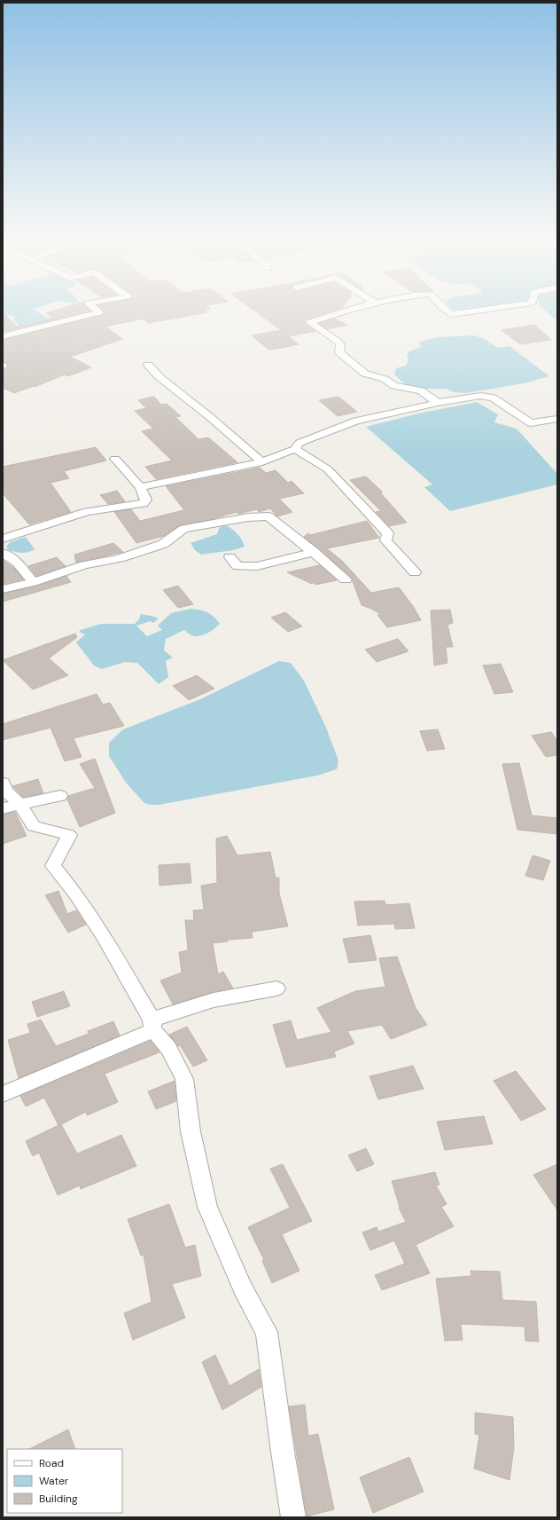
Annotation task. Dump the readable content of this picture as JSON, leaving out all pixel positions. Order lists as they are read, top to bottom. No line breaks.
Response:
{"legend":["Road","Water","Building"]}
